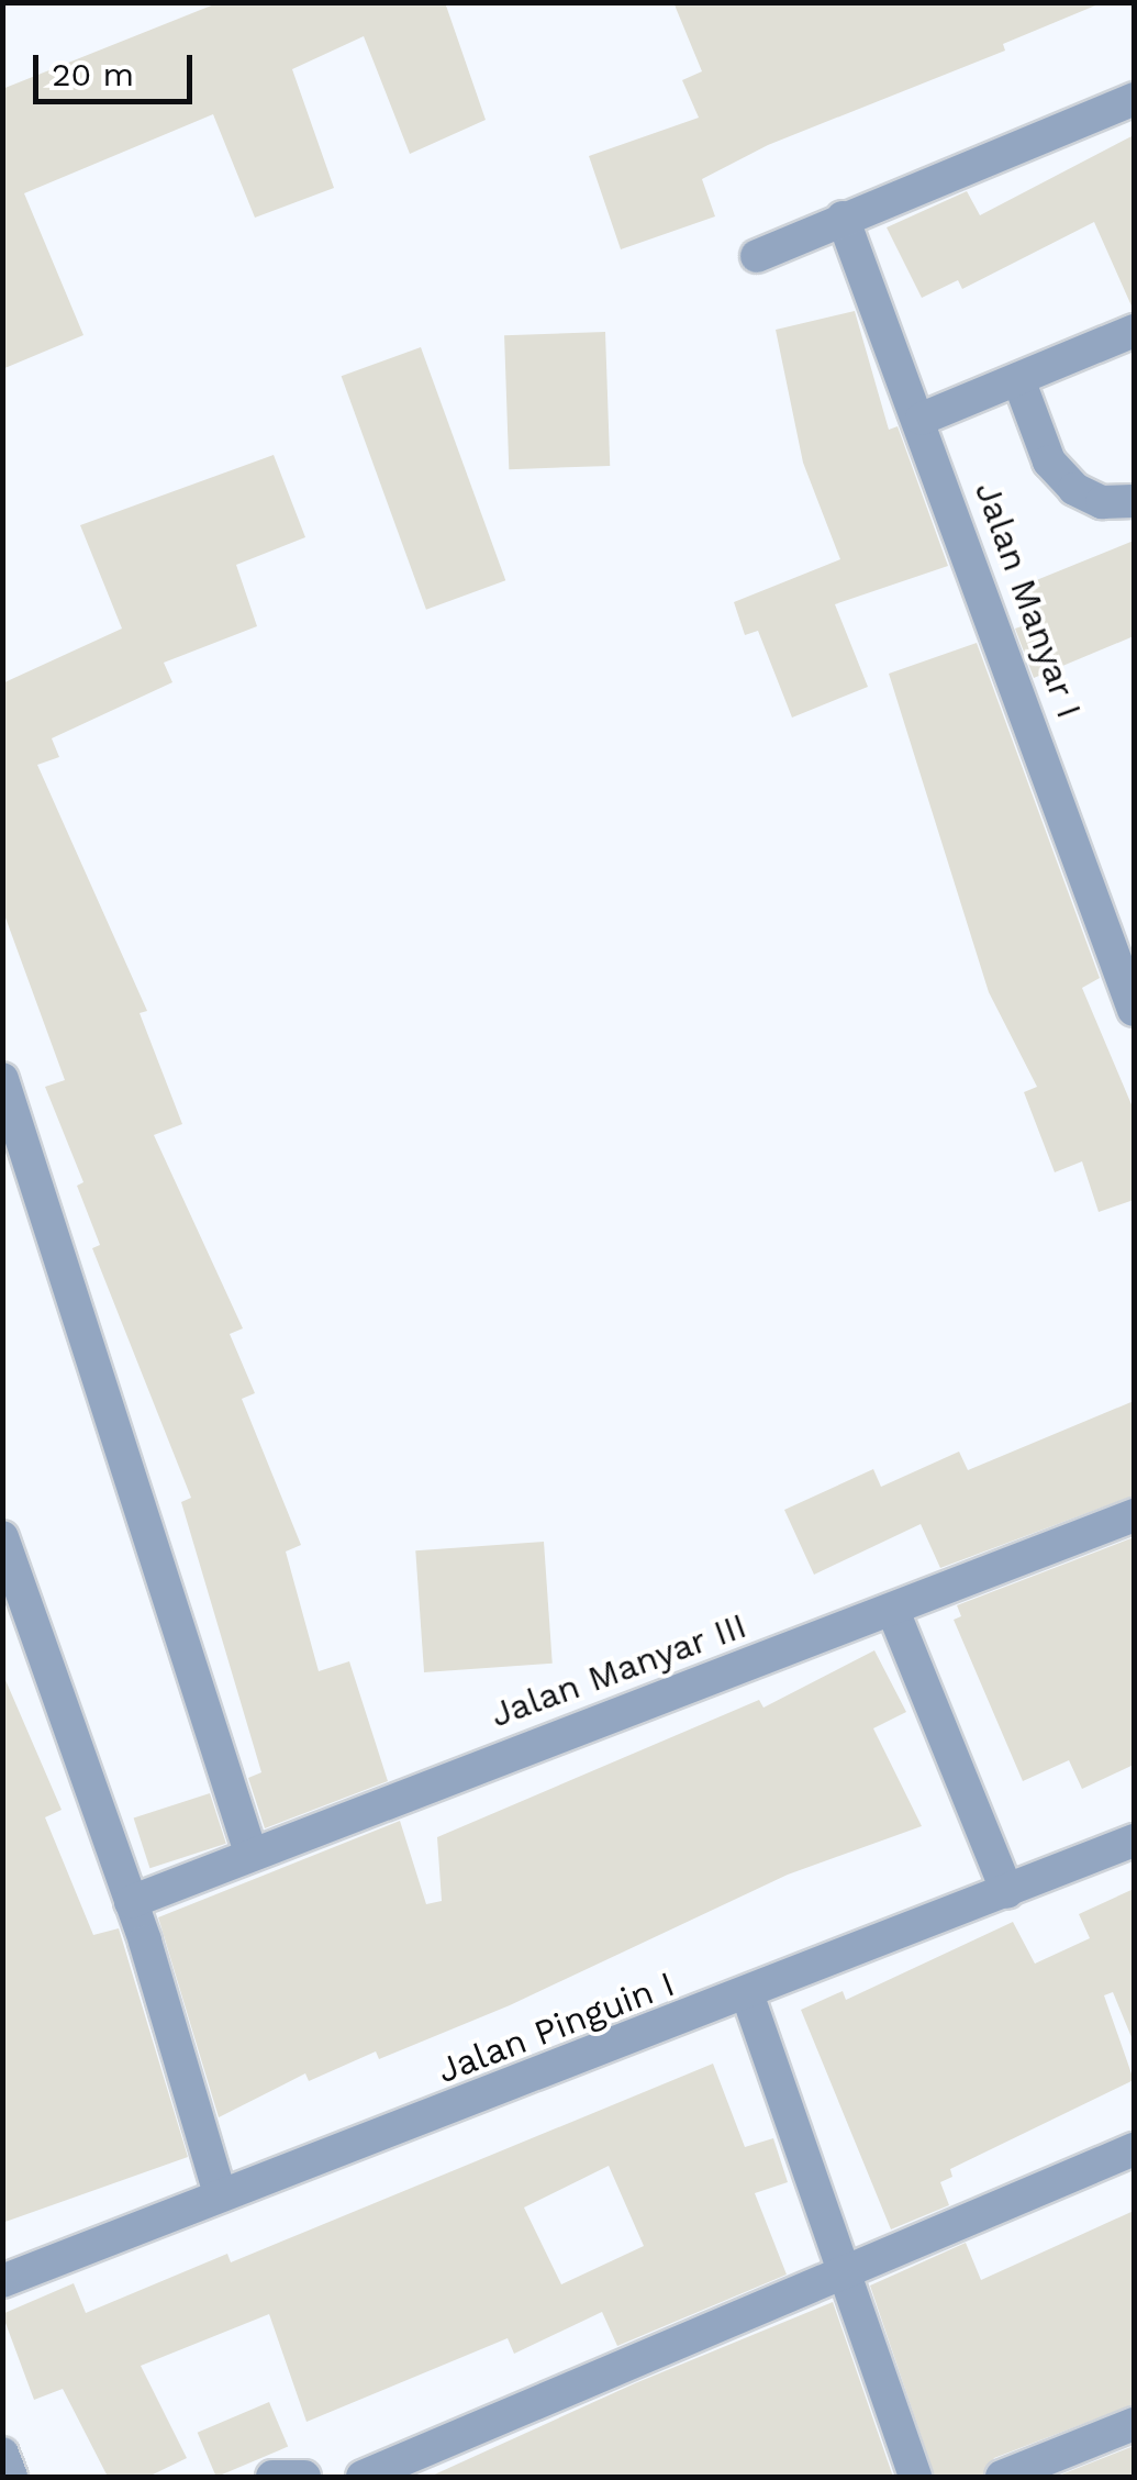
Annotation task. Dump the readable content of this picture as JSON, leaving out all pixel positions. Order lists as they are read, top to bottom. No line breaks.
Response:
{"streets":{"street":["Jalan Manyar I","Jalan Manyar III","Jalan Pinguin I"]},"scale_bar":"20 m"}
